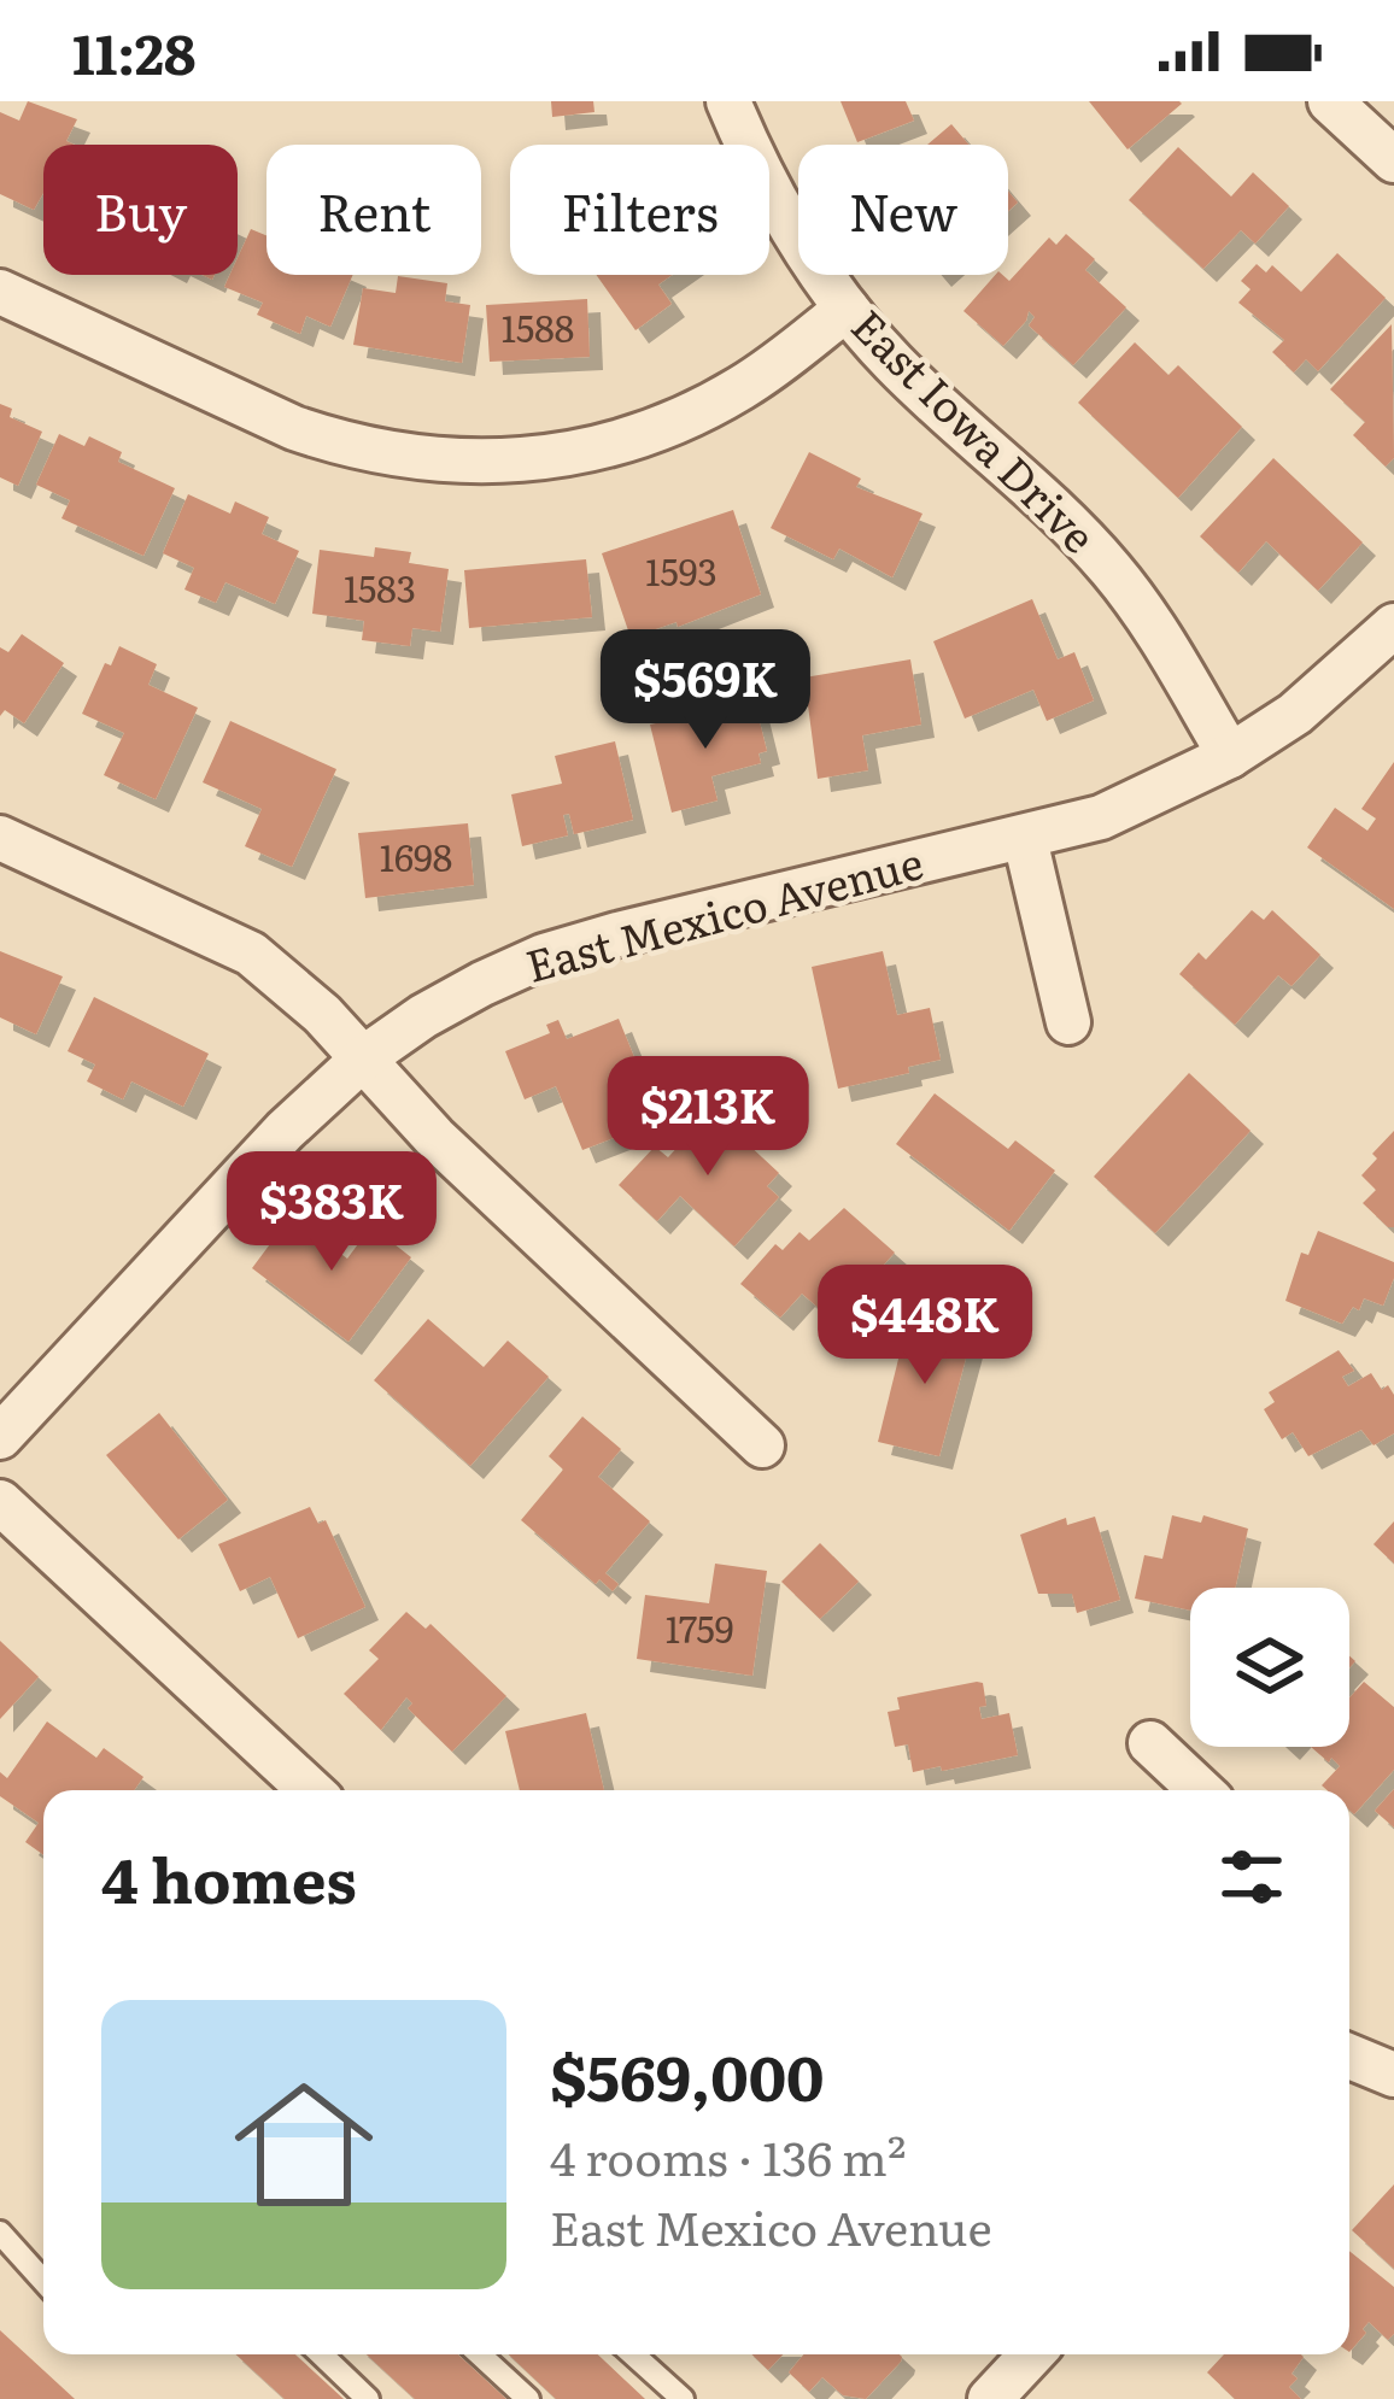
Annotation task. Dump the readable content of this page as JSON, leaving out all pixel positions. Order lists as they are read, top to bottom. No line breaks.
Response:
{"streets":{"street":["East Iowa Drive","East Mexico Avenue"]},"crossings":[["East Iowa Drive","East Mexico Avenue"]],"house_numbers":["1588","1593","1583","1698","1759"],"page":{"status":"11:28","chip":["Buy","Rent","Filters","New"],"price":["$569K","$213K","$383K","$448K"],"heading":"4 homes","list":[{"name":"$569,000","note":"4 rooms · 136 m² · East Mexico Avenue"}]}}
